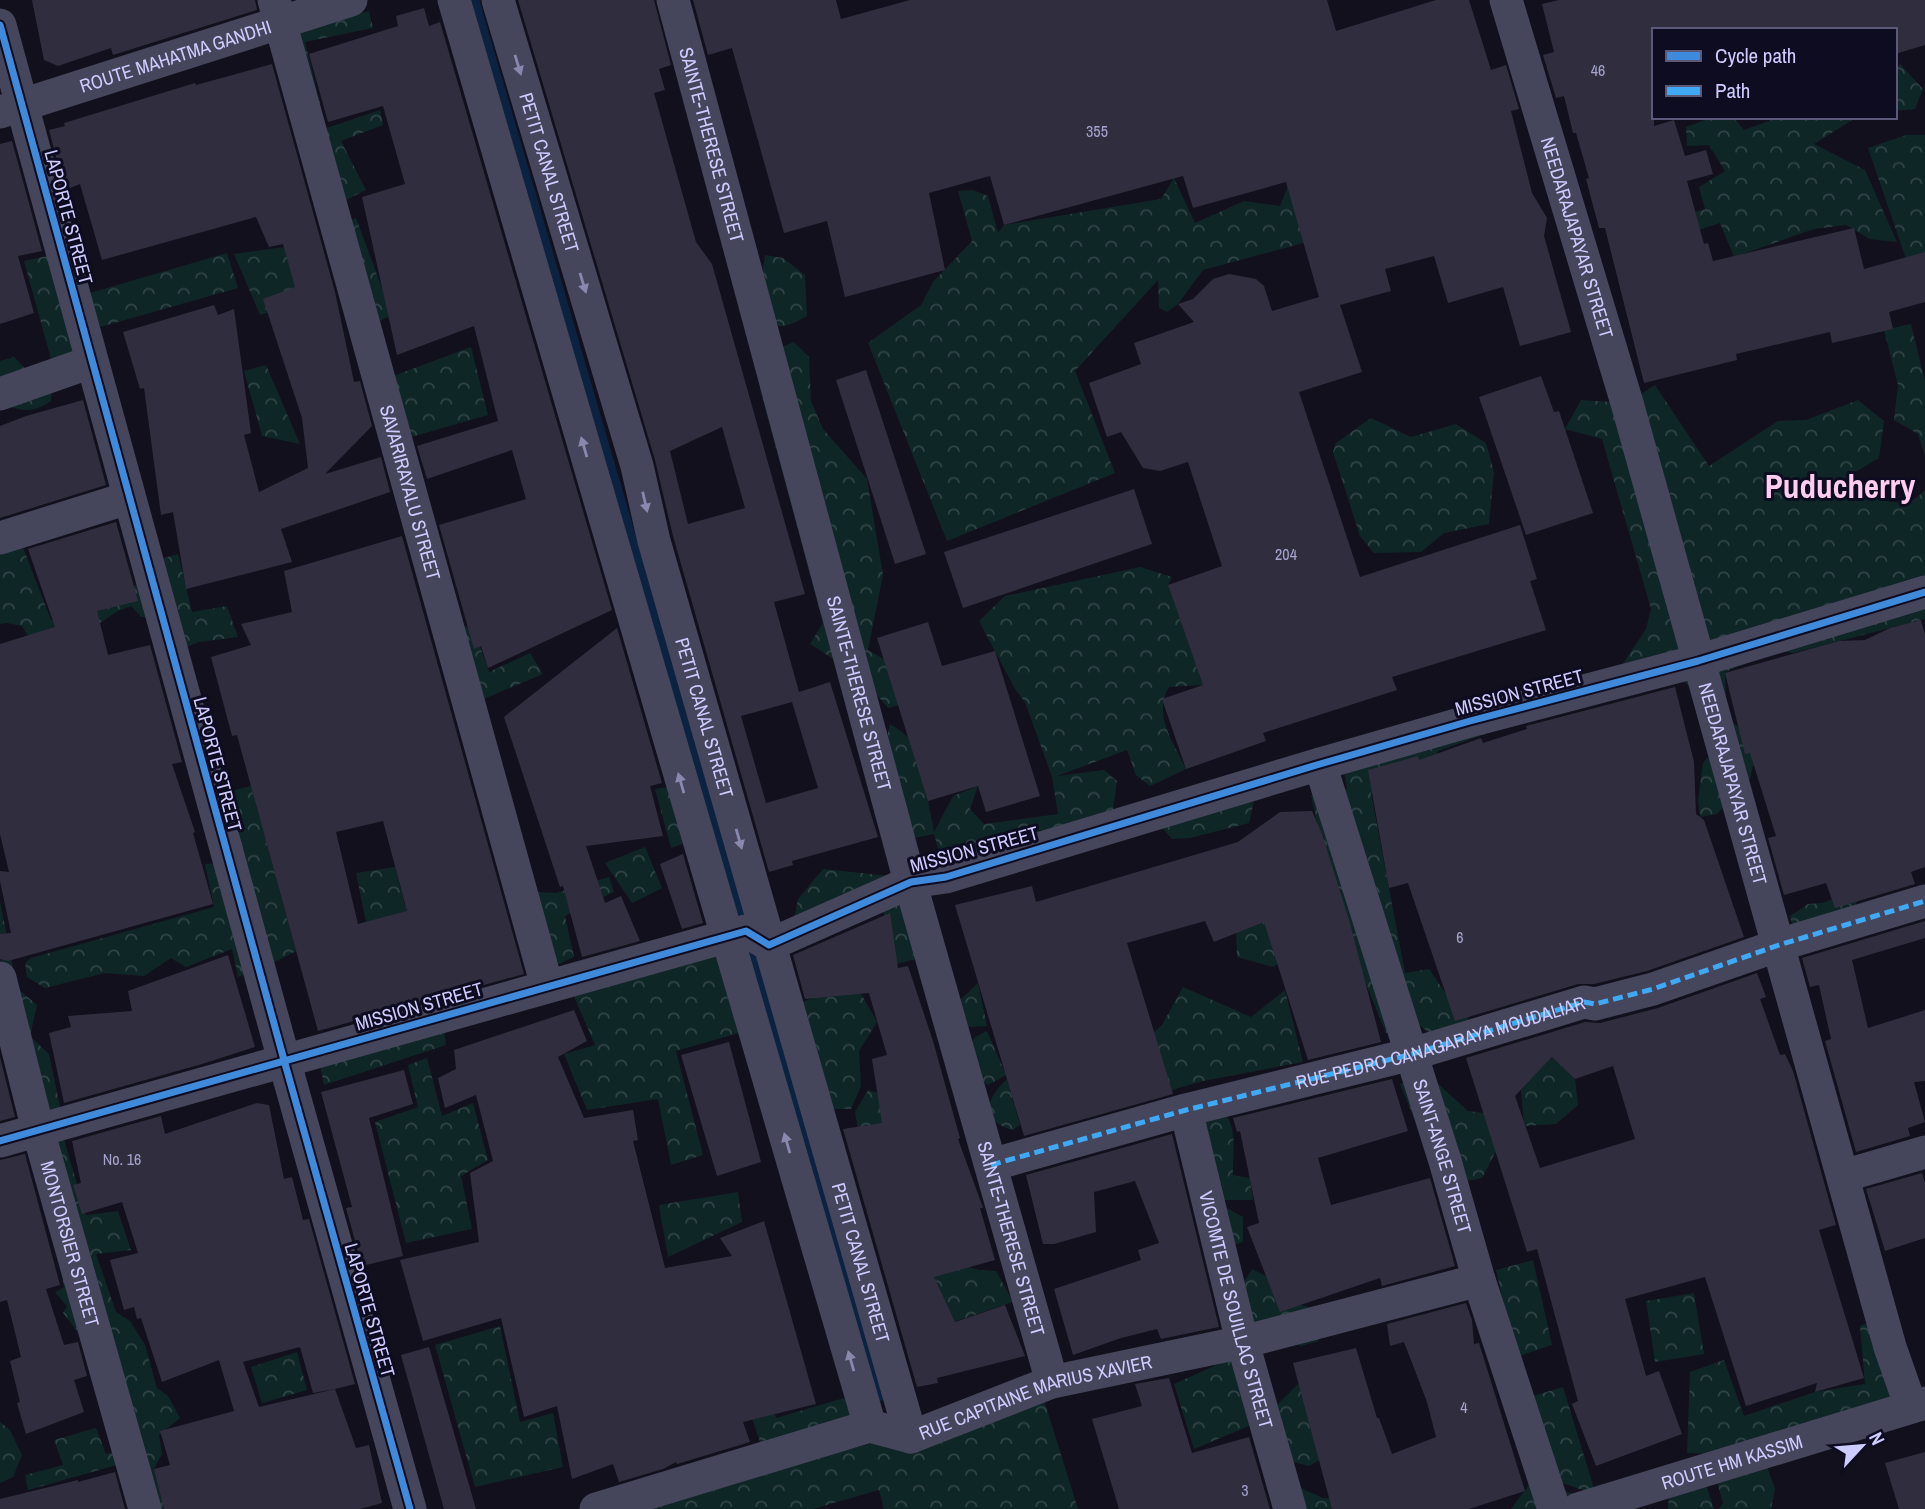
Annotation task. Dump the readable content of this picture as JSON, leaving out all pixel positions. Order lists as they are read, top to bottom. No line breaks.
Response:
{"streets":{"street":["ROUTE MAHATMA GANDHI","SAINTE-THERESE STREET","PETIT CANAL STREET","LAPORTE STREET","NEEDARAJAPAYAR STREET","SAVARIRAYALU STREET","MISSION STREET","RUE PEDRO CANAGARAYA MOUDALIAR","SAINT-ANGE STREET","MONTORSIER STREET","VICOMTE DE SOUILLAC STREET","RUE CAPITAINE MARIUS XAVIER","ROUTE HM KASSIM"]},"crossings":[["ROUTE MAHATMA GANDHI","LAPORTE STREET"],["ROUTE MAHATMA GANDHI","SAVARIRAYALU STREET"],["SAINTE-THERESE STREET","MISSION STREET"],["SAINTE-THERESE STREET","RUE PEDRO CANAGARAYA MOUDALIAR"],["SAINTE-THERESE STREET","RUE CAPITAINE MARIUS XAVIER"],["PETIT CANAL STREET","MISSION STREET"],["PETIT CANAL STREET","RUE CAPITAINE MARIUS XAVIER"],["LAPORTE STREET","MISSION STREET"],["NEEDARAJAPAYAR STREET","MISSION STREET"],["NEEDARAJAPAYAR STREET","RUE PEDRO CANAGARAYA MOUDALIAR"],["NEEDARAJAPAYAR STREET","ROUTE HM KASSIM"],["SAVARIRAYALU STREET","MISSION STREET"],["MISSION STREET","SAINT-ANGE STREET"],["MISSION STREET","MONTORSIER STREET"],["RUE PEDRO CANAGARAYA MOUDALIAR","SAINT-ANGE STREET"],["RUE PEDRO CANAGARAYA MOUDALIAR","VICOMTE DE SOUILLAC STREET"],["SAINT-ANGE STREET","RUE CAPITAINE MARIUS XAVIER"],["VICOMTE DE SOUILLAC STREET","RUE CAPITAINE MARIUS XAVIER"]],"districts":["Puducherry"],"house_numbers":["46","355","204","6","No. 16","4","3"],"legend":["Cycle path","Path"],"north":"top right"}
